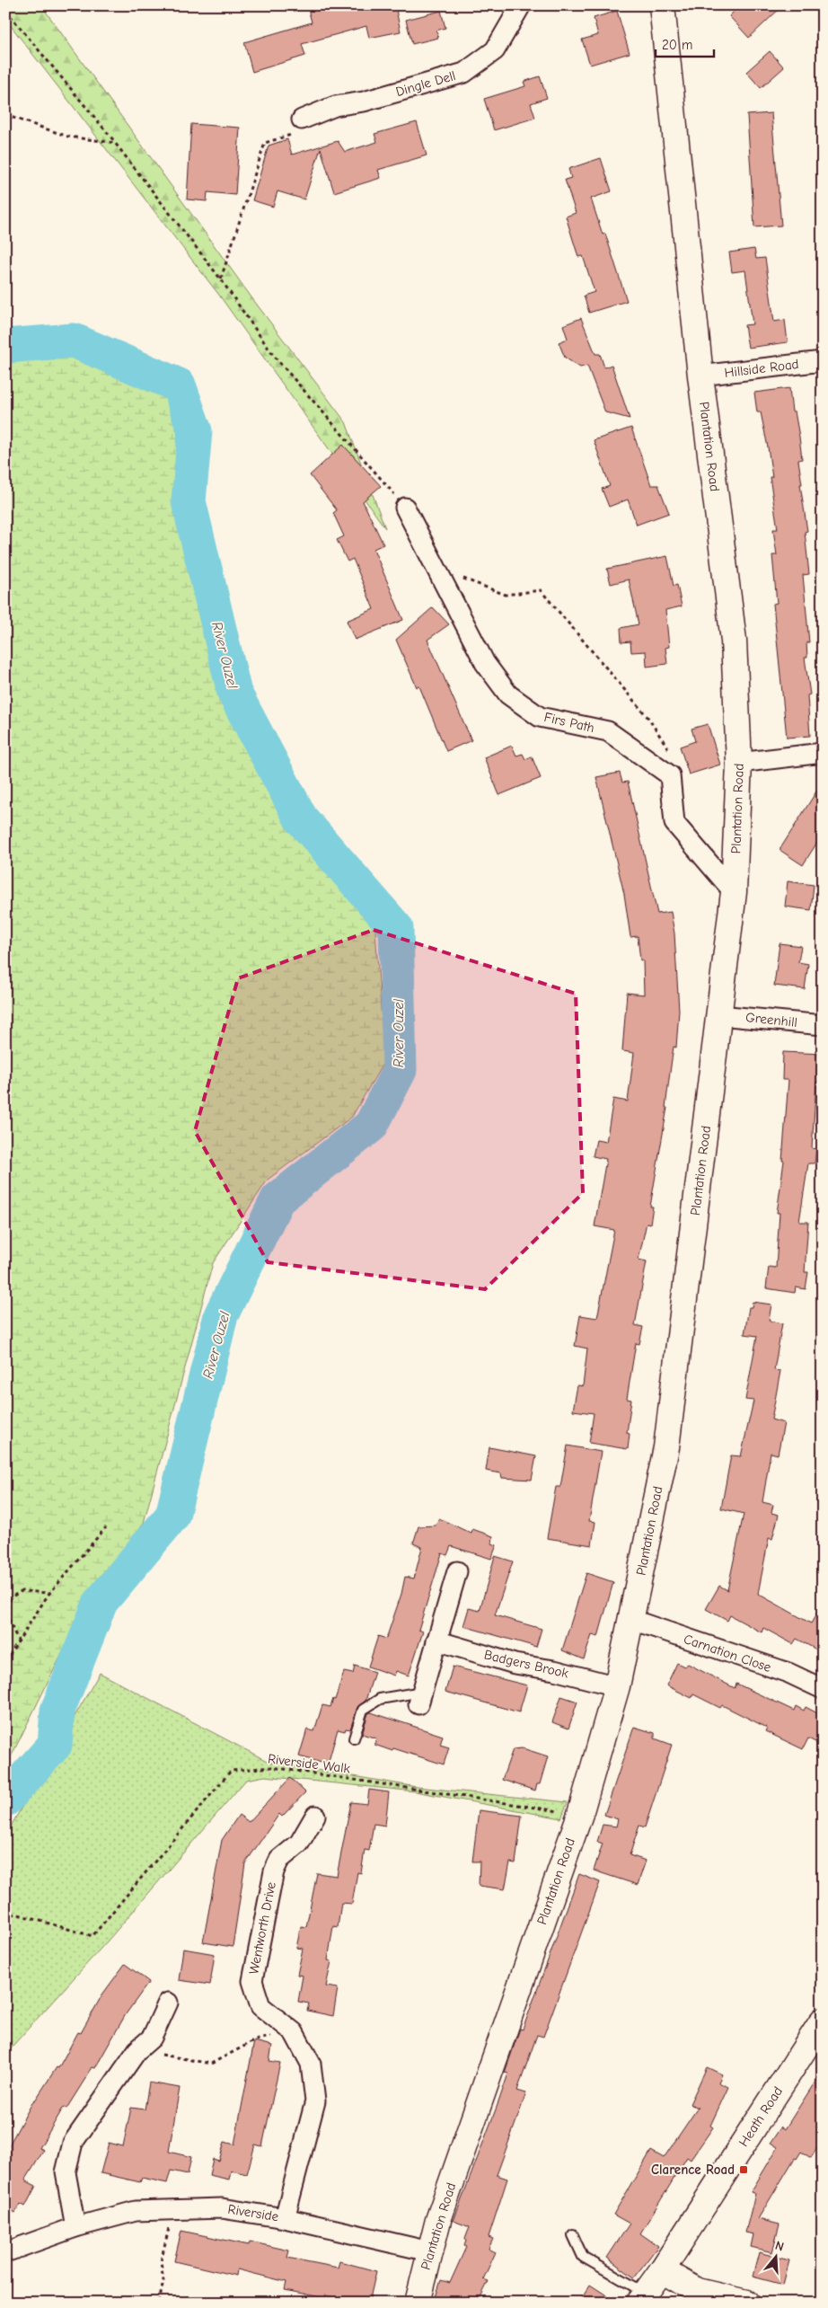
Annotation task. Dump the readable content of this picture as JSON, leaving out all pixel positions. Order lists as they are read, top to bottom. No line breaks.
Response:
{"streets":{"street":["Dingle Dell","Hillside Road","Plantation Road","Firs Path","Greenhill","Carnation Close","Badgers Brook","Wentworth Drive","Heath Road","Riverside"],"path":["Riverside Walk"]},"crossings":[["Hillside Road","Plantation Road"],["Plantation Road","Greenhill"],["Plantation Road","Carnation Close"],["Plantation Road","Badgers Brook"],["Plantation Road","Riverside Walk"],["Plantation Road","Riverside"],["Wentworth Drive","Riverside"]],"water":["River Ouzel"],"places":{"transit":["Clarence Road"]},"scale_bar":"20 m","north":"top"}
